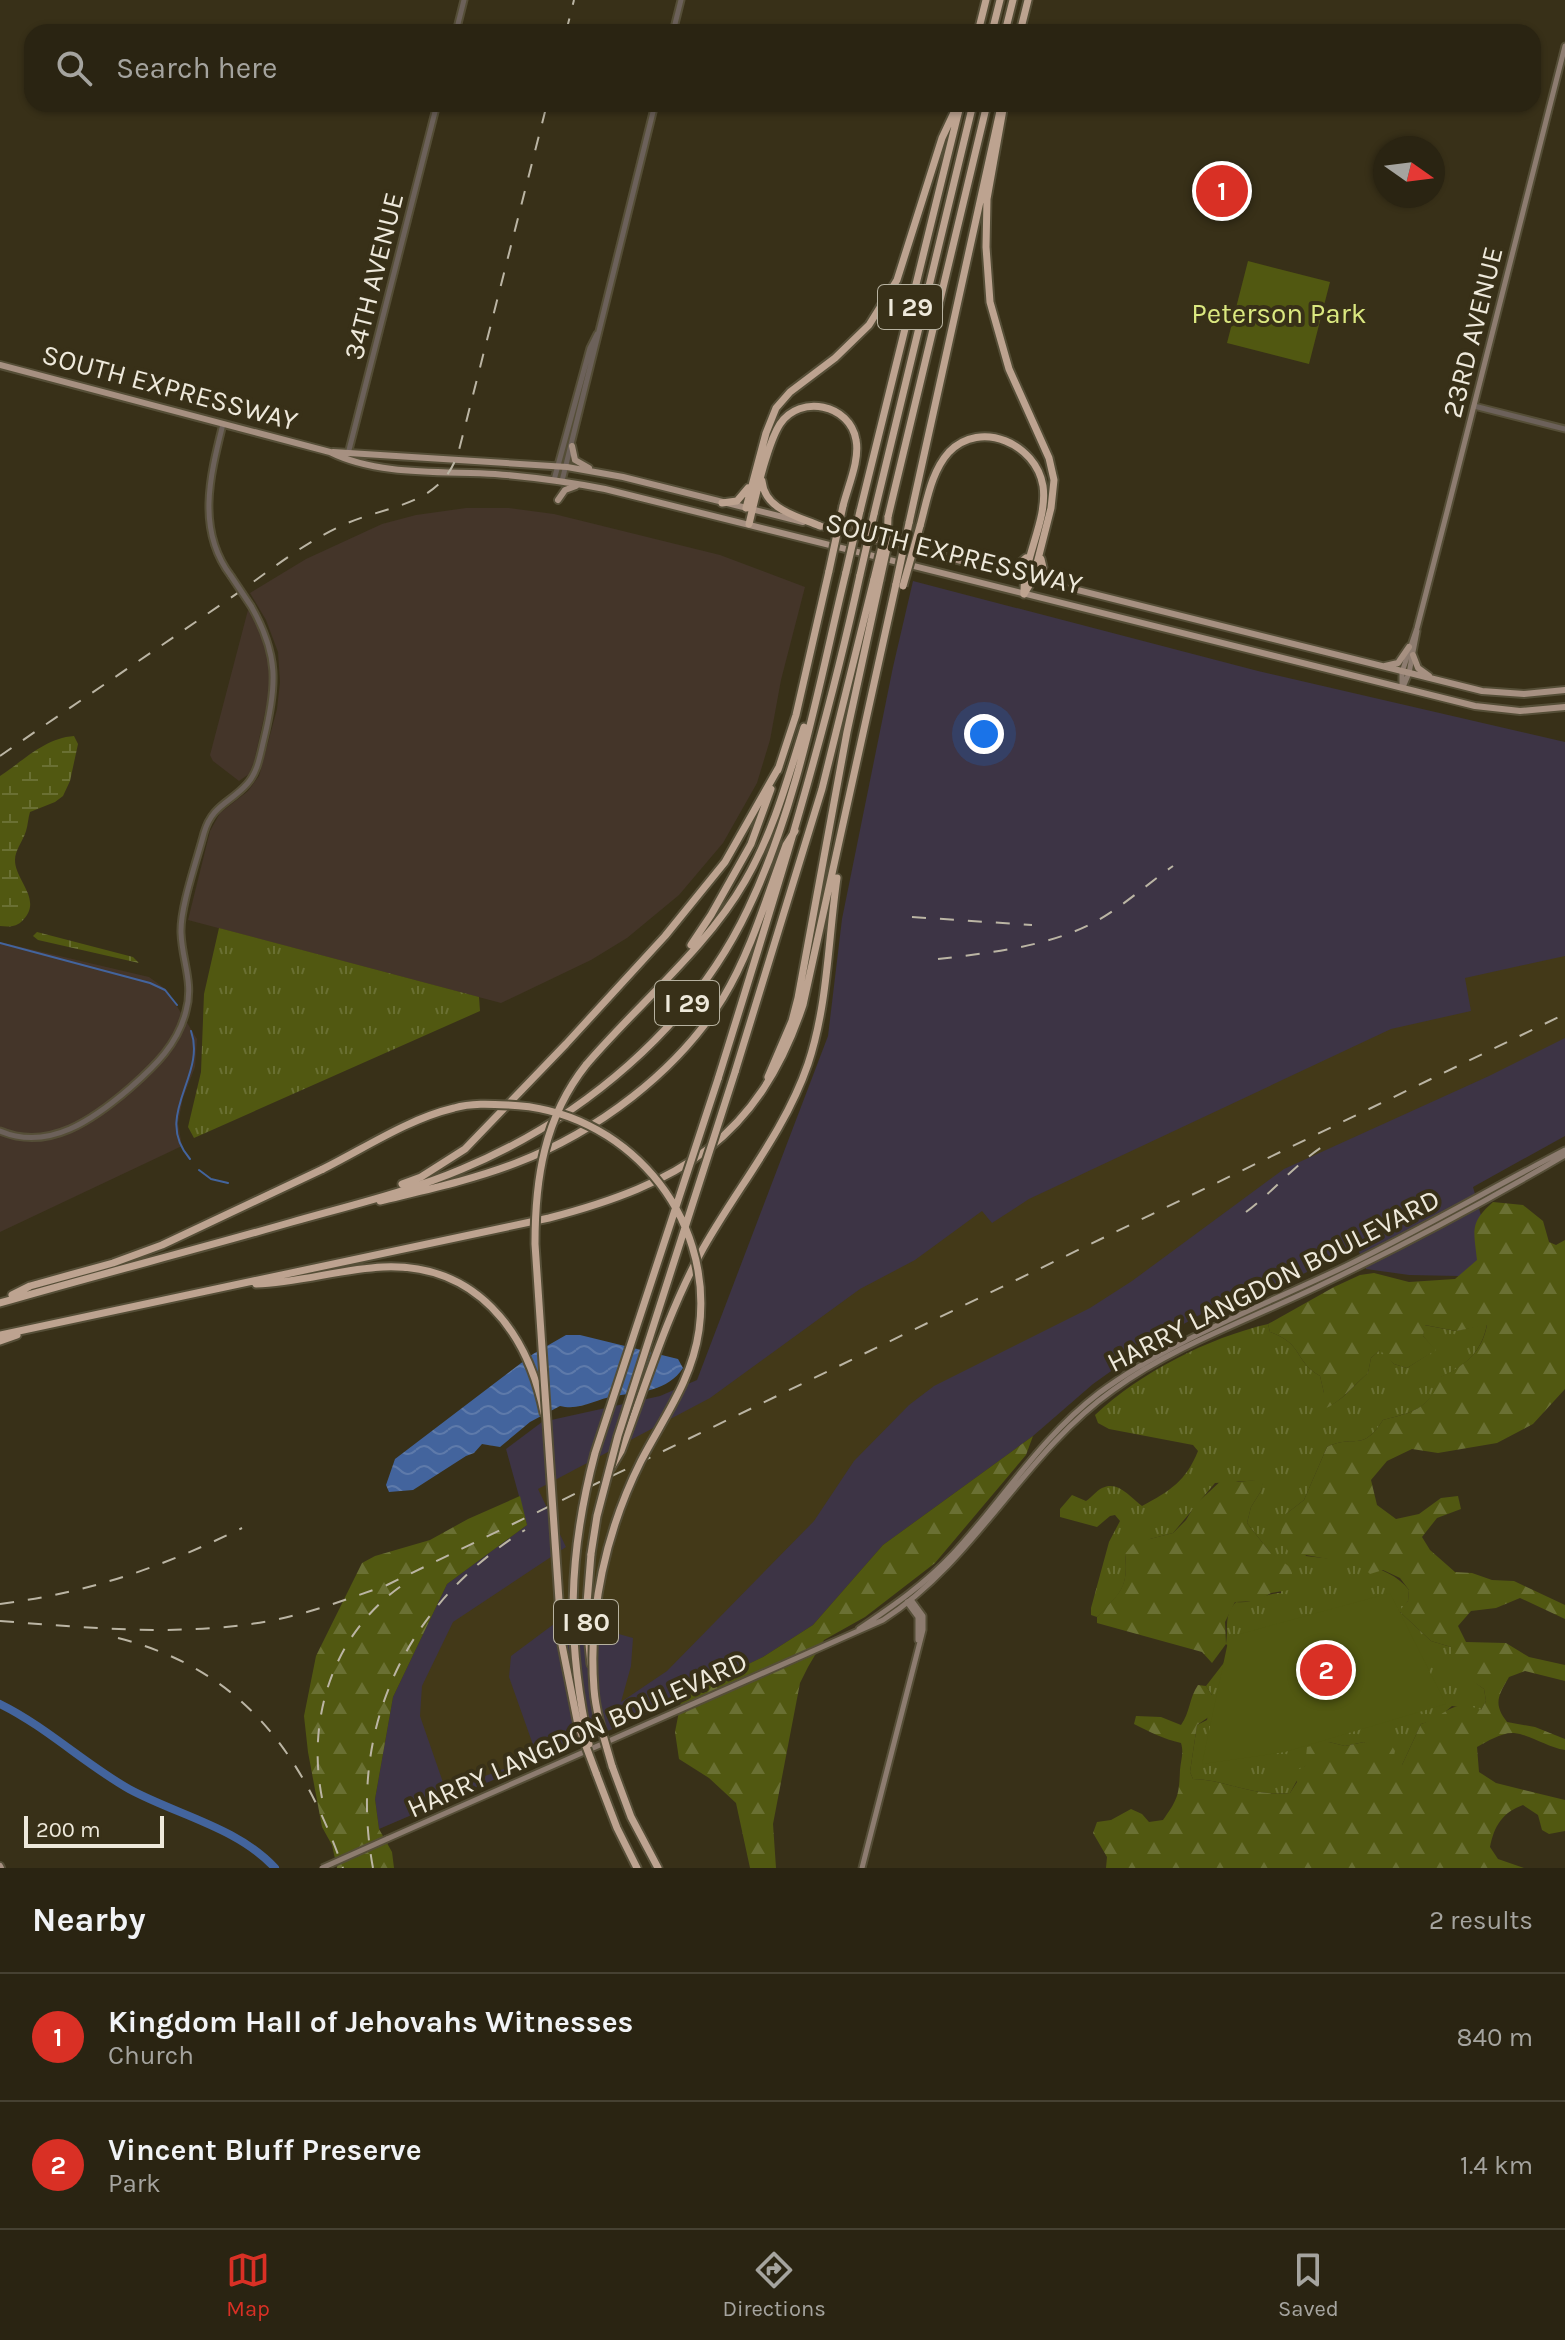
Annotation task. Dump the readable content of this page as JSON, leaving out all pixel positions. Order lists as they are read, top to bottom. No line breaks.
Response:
{"streets":{"highway":["I 29","I 80"],"main road":["23RD AVENUE","SOUTH EXPRESSWAY","HARRY LANGDON BOULEVARD"],"street":["34TH AVENUE"]},"crossings":[["34TH AVENUE","SOUTH EXPRESSWAY"],["23RD AVENUE","SOUTH EXPRESSWAY"]],"parks":["Peterson Park"],"scale_bar":"200 m","north":"right","page":{"search":"Search here","pins":["1","2"],"scale":"200 m","heading":["Nearby","2 results"],"list":[{"mark":"1","name":"Kingdom Hall of Jehovahs Witnesses","note":"Church","value":"840 m"},{"mark":"2","name":"Vincent Bluff Preserve","note":"Park","value":"1.4 km"}],"nav":["Map","Directions","Saved"]}}
